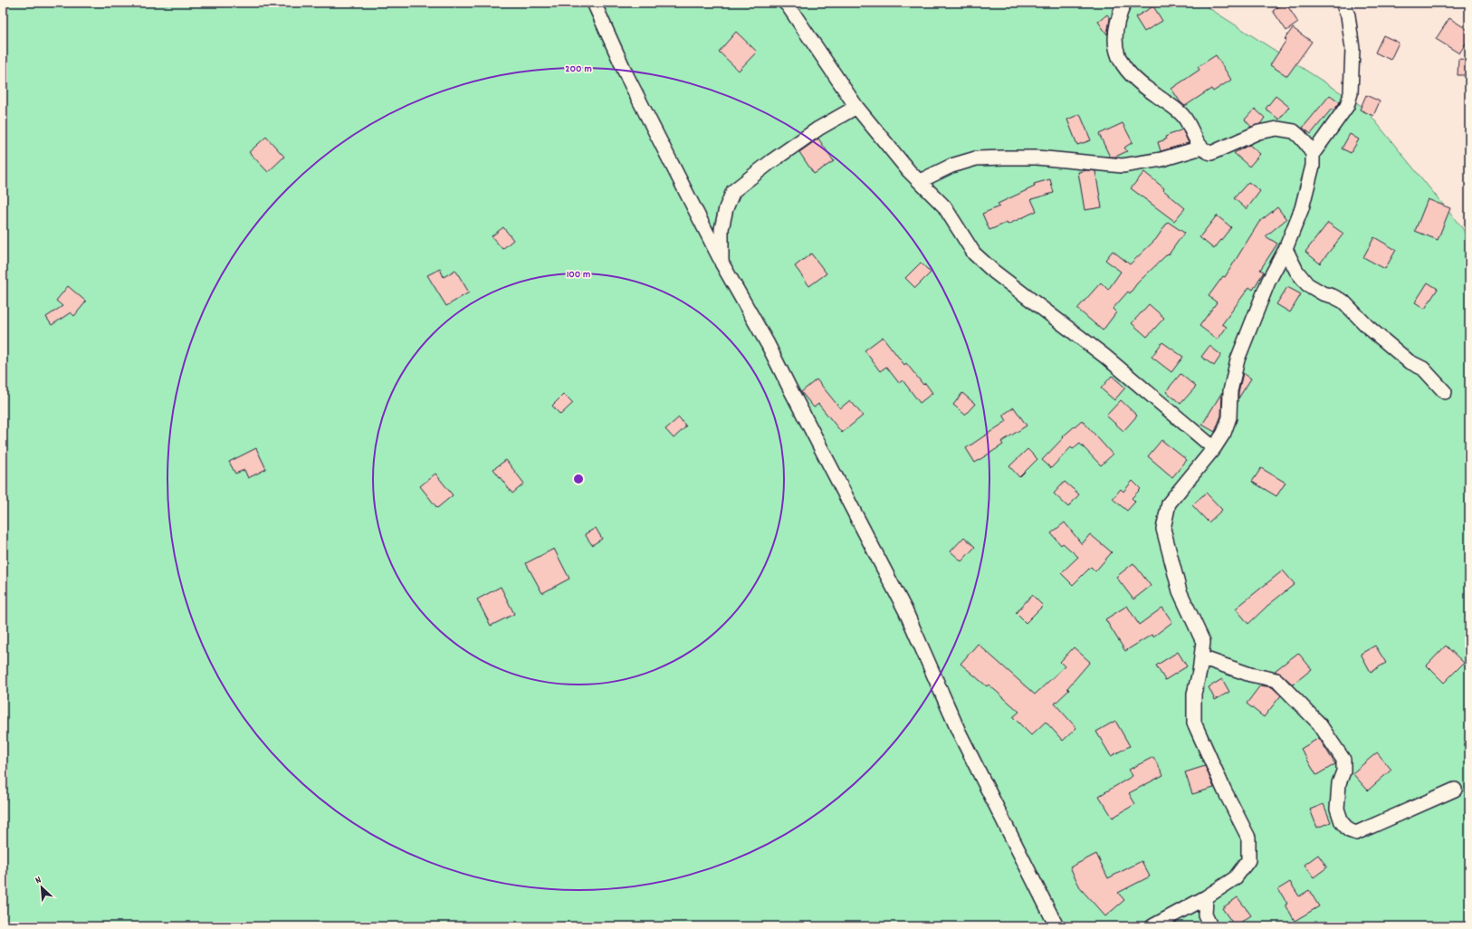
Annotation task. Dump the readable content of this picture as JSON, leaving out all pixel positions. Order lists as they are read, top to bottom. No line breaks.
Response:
{"north":"top left","rings":["200 m","100 m"]}
